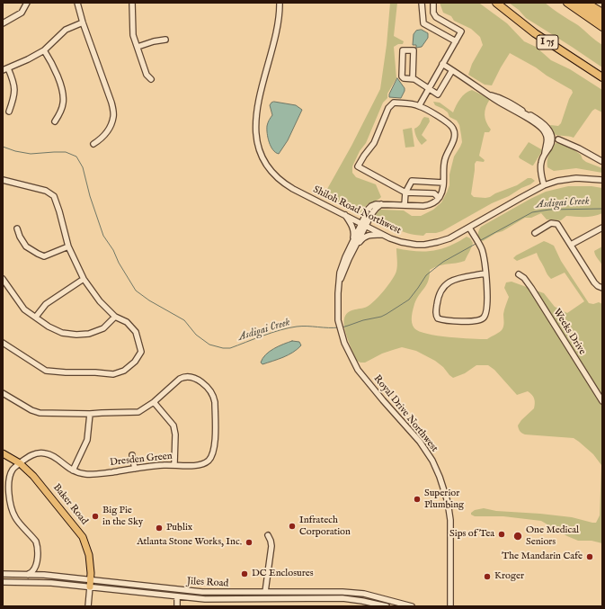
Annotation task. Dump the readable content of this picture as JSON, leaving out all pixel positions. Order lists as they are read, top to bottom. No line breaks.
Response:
{"streets":{"highway":["I 75"],"main road":["Baker Road"],"street":["Shiloh Road Northwest","Weeks Drive","Royal Drive Northwest","Dresden Green","Jiles Road"]},"crossings":[["Shiloh Road Northwest","Royal Drive Northwest"],["Dresden Green","Baker Road"],["Baker Road","Jiles Road"]],"water":["Asdigai Creek"],"places":["Superior Plumbing","Big Pie in the Sky","Infratech Corporation","Publix","Sips of Tea","One Medical Seniors","Atlanta Stone Works, Inc.","The Mandarin Cafe","DC Enclosures","Kroger"]}
